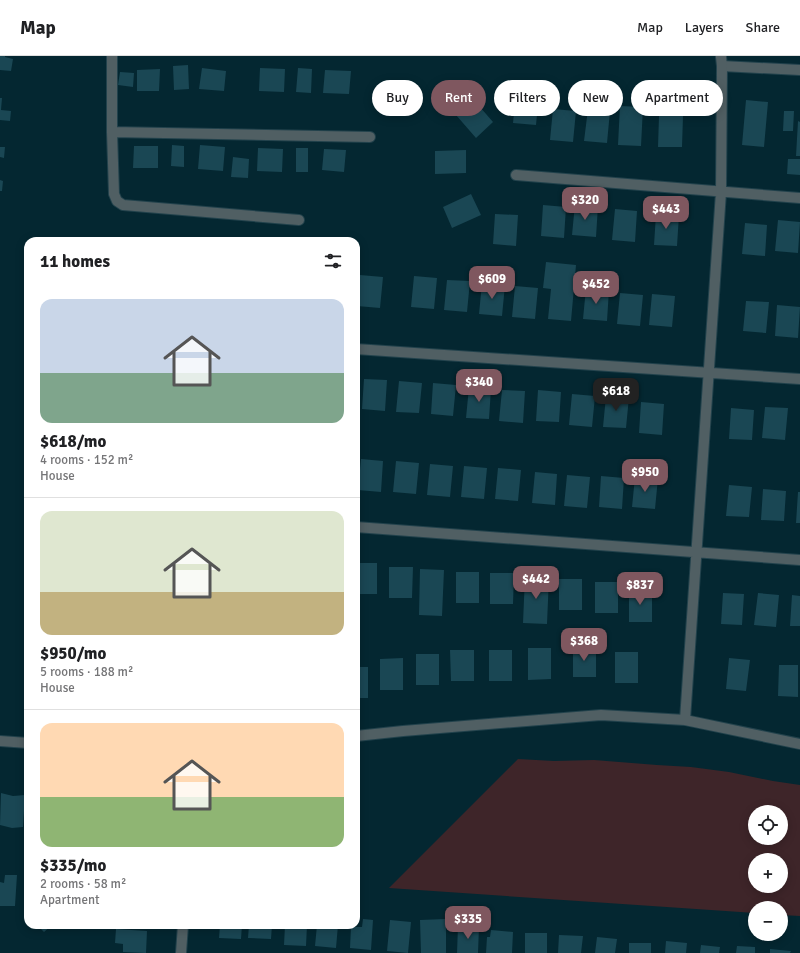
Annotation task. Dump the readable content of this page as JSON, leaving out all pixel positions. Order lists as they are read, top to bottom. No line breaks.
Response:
{"page":{"header":"Map","nav":["Map","Layers","Share"],"chip":["Buy","Rent","Filters","New","Apartment"],"price":["$320","$443","$609","$452","$340","$618","$950","$442","$837","$368","$335"],"heading":"11 homes","list":[{"name":"$618/mo","note":"4 rooms · 152 m² · House"},{"name":"$950/mo","note":"5 rooms · 188 m² · House"},{"name":"$335/mo","note":"2 rooms · 58 m² · Apartment"}],"map_buttons":["+","−"]}}
